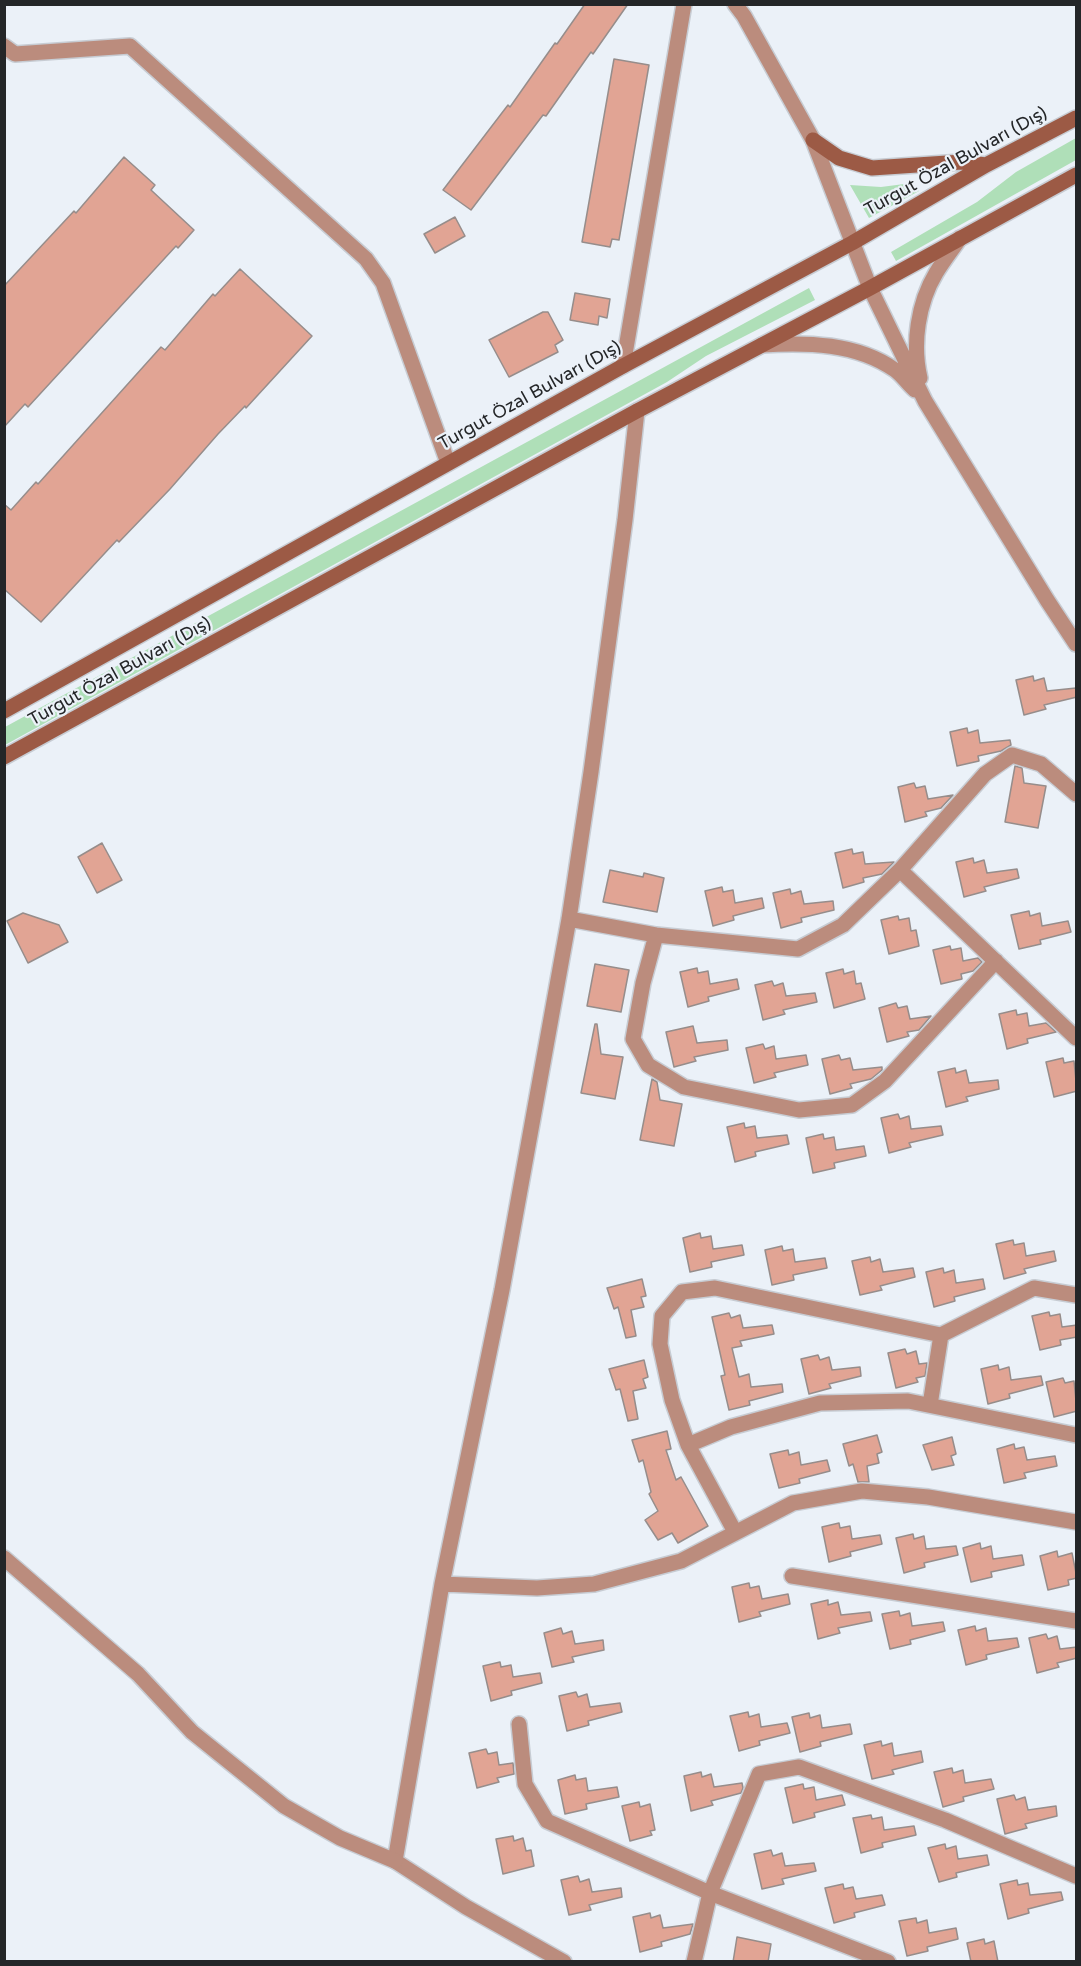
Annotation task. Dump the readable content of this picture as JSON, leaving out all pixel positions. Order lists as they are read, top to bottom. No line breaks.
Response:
{"streets":{"main road":["Turgut Özal Bulvarı (Dış)"]}}
